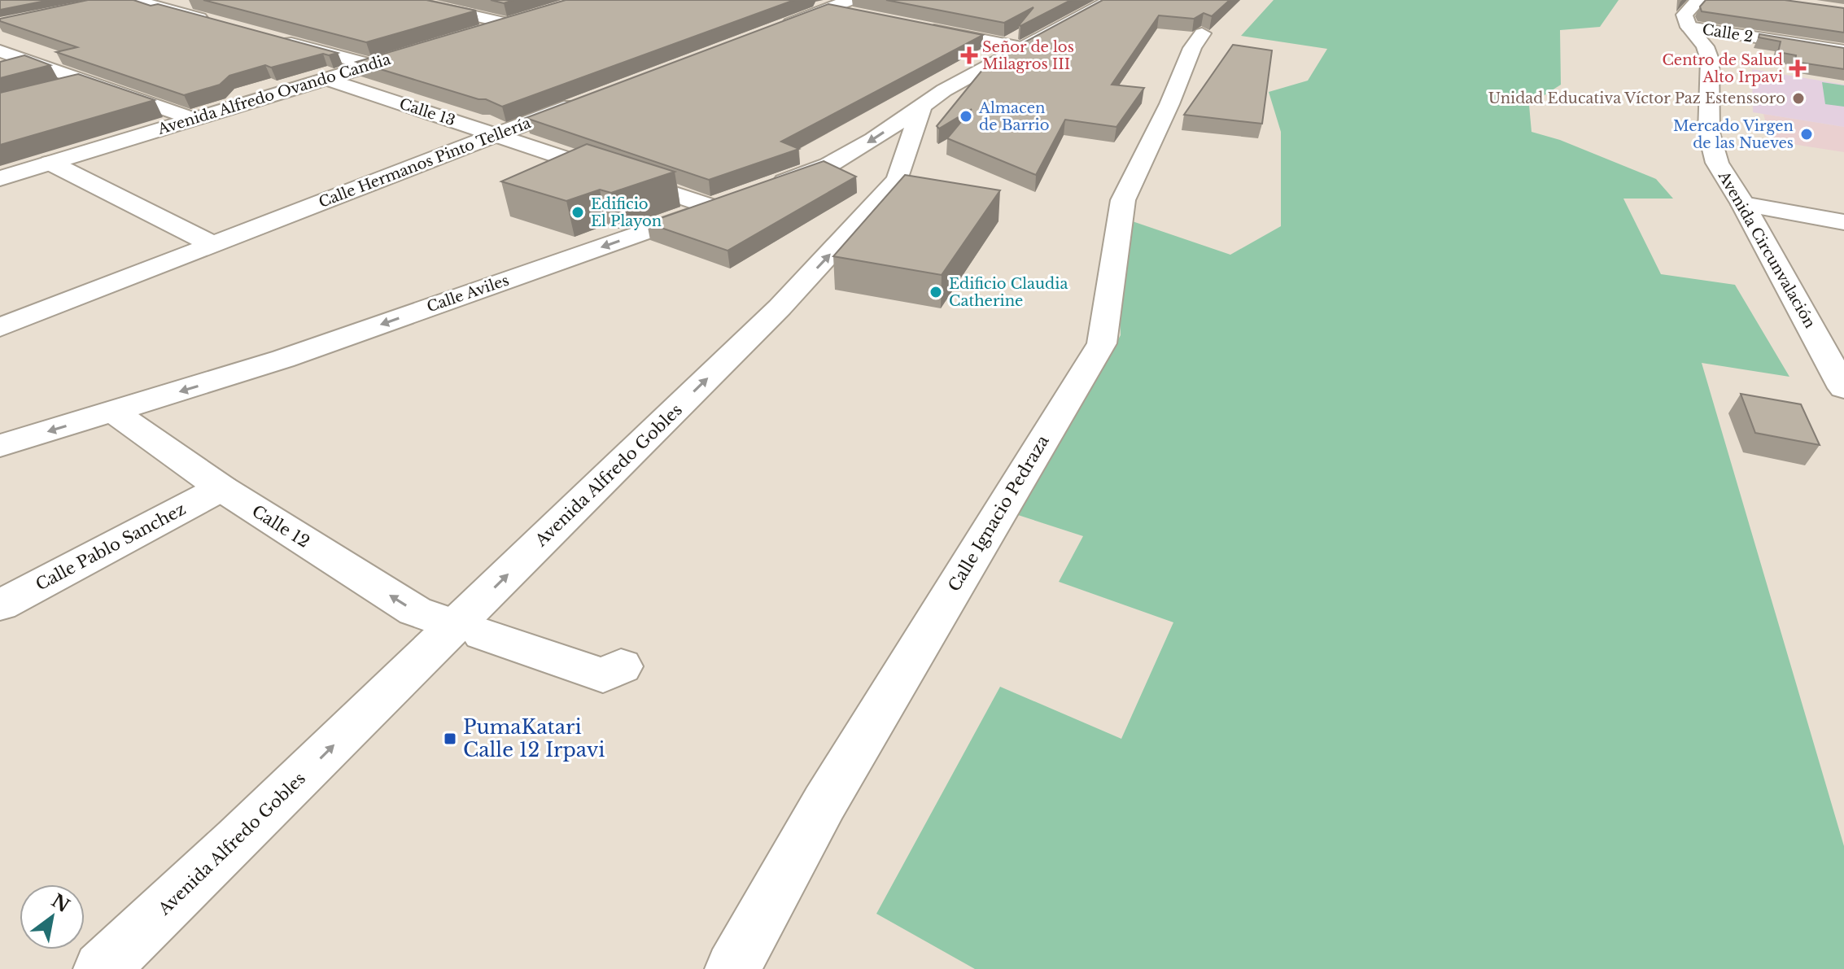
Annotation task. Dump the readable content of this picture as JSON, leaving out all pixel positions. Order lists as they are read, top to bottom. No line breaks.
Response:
{"streets":{"street":["Calle 2","Avenida Alfredo Ovando Candia","Calle 13","Calle Hermanos Pinto Tellería","Avenida Circunvalación","Calle Aviles","Avenida Alfredo Gobles","Calle Ignacio Pedraza","Calle 12","Calle Pablo Sanchez"]},"crossings":[["Calle 2","Avenida Circunvalación"],["Avenida Alfredo Ovando Candia","Calle 13"],["Calle 13","Calle Hermanos Pinto Tellería"],["Calle 13","Calle Aviles"],["Calle Aviles","Calle 12"],["Avenida Alfredo Gobles","Calle 12"],["Calle 12","Calle Pablo Sanchez"]],"one_way":["Calle Aviles","Avenida Alfredo Gobles","Calle 12"],"places":{"health":["Señor de los Milagros III","Centro de Salud Alto Irpavi"],"other":["Unidad Educativa Víctor Paz Estenssoro","Almacen de Barrio","Mercado Virgen de las Nueves","Edificio El Playon","Edificio Claudia Catherine"],"transit":["PumaKatari Calle 12 Irpavi"]},"north":"top right"}
